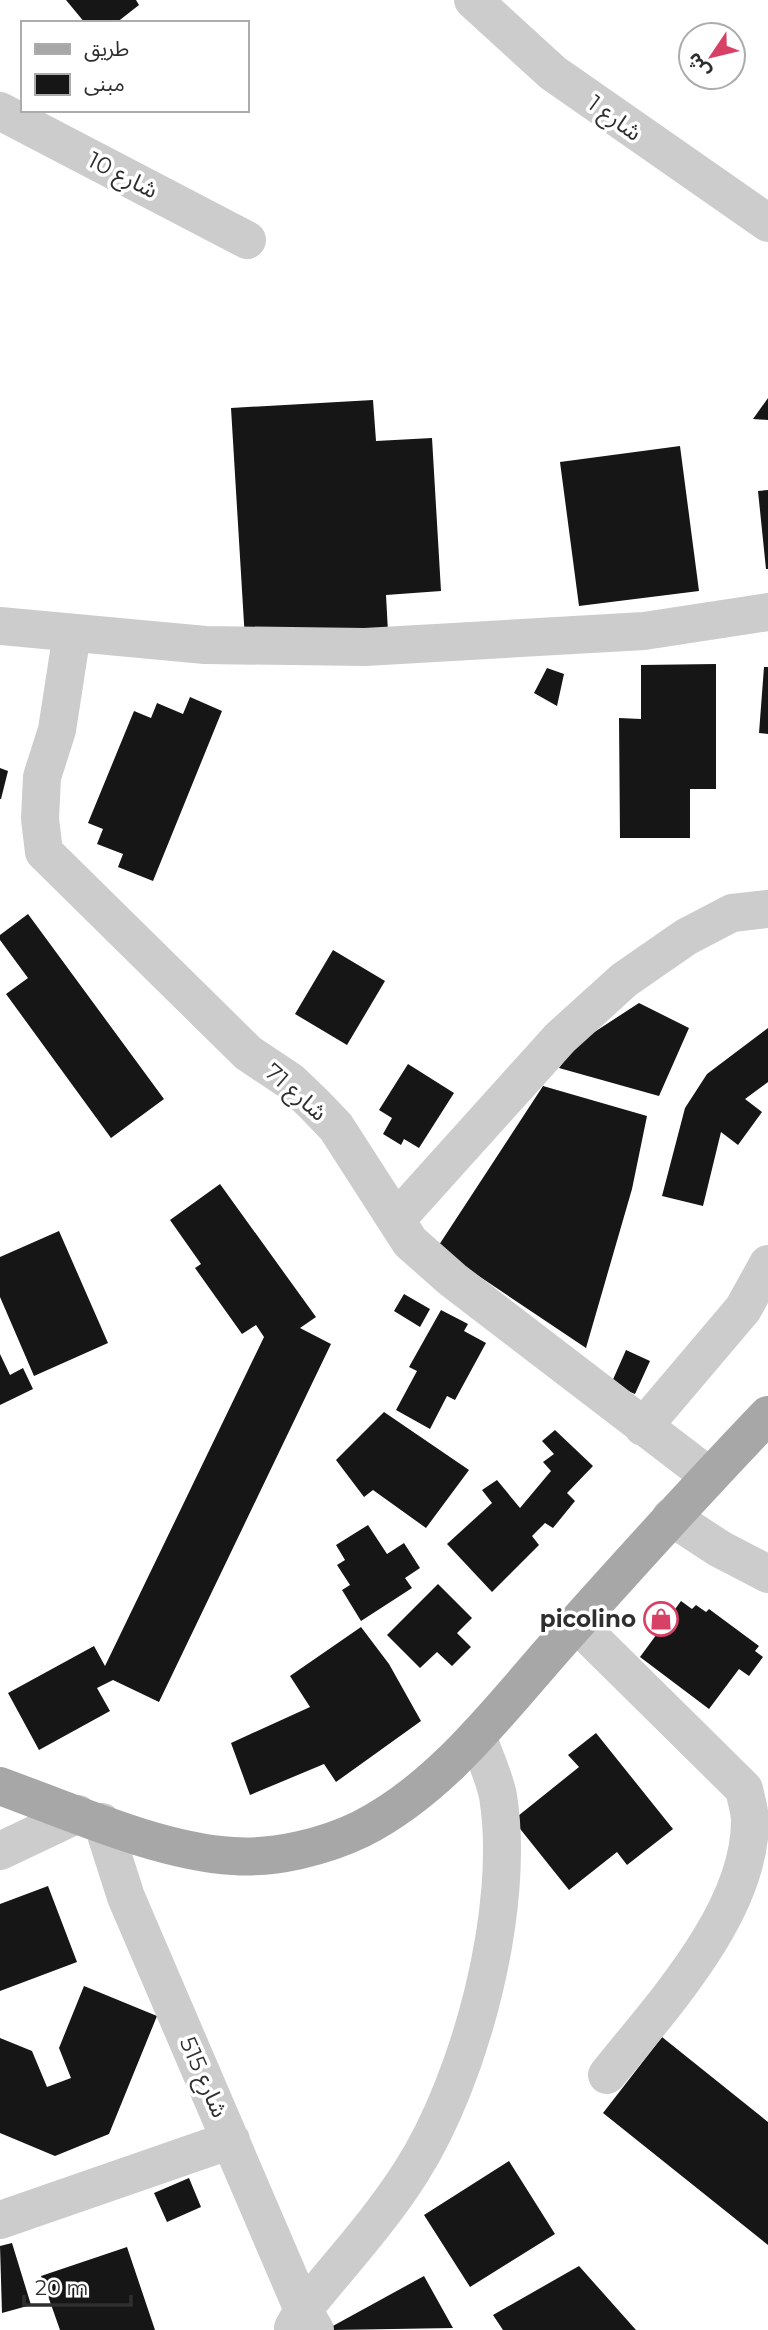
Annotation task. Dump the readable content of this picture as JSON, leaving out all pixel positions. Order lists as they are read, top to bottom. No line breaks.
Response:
{"streets":{"street":["شارع 1","شارع 10","شارع 71","شارع 515"]},"places":{"shop":["picolino"]},"legend":["طريق","مبنى"],"scale_bar":"20 m","north":"bottom left"}
